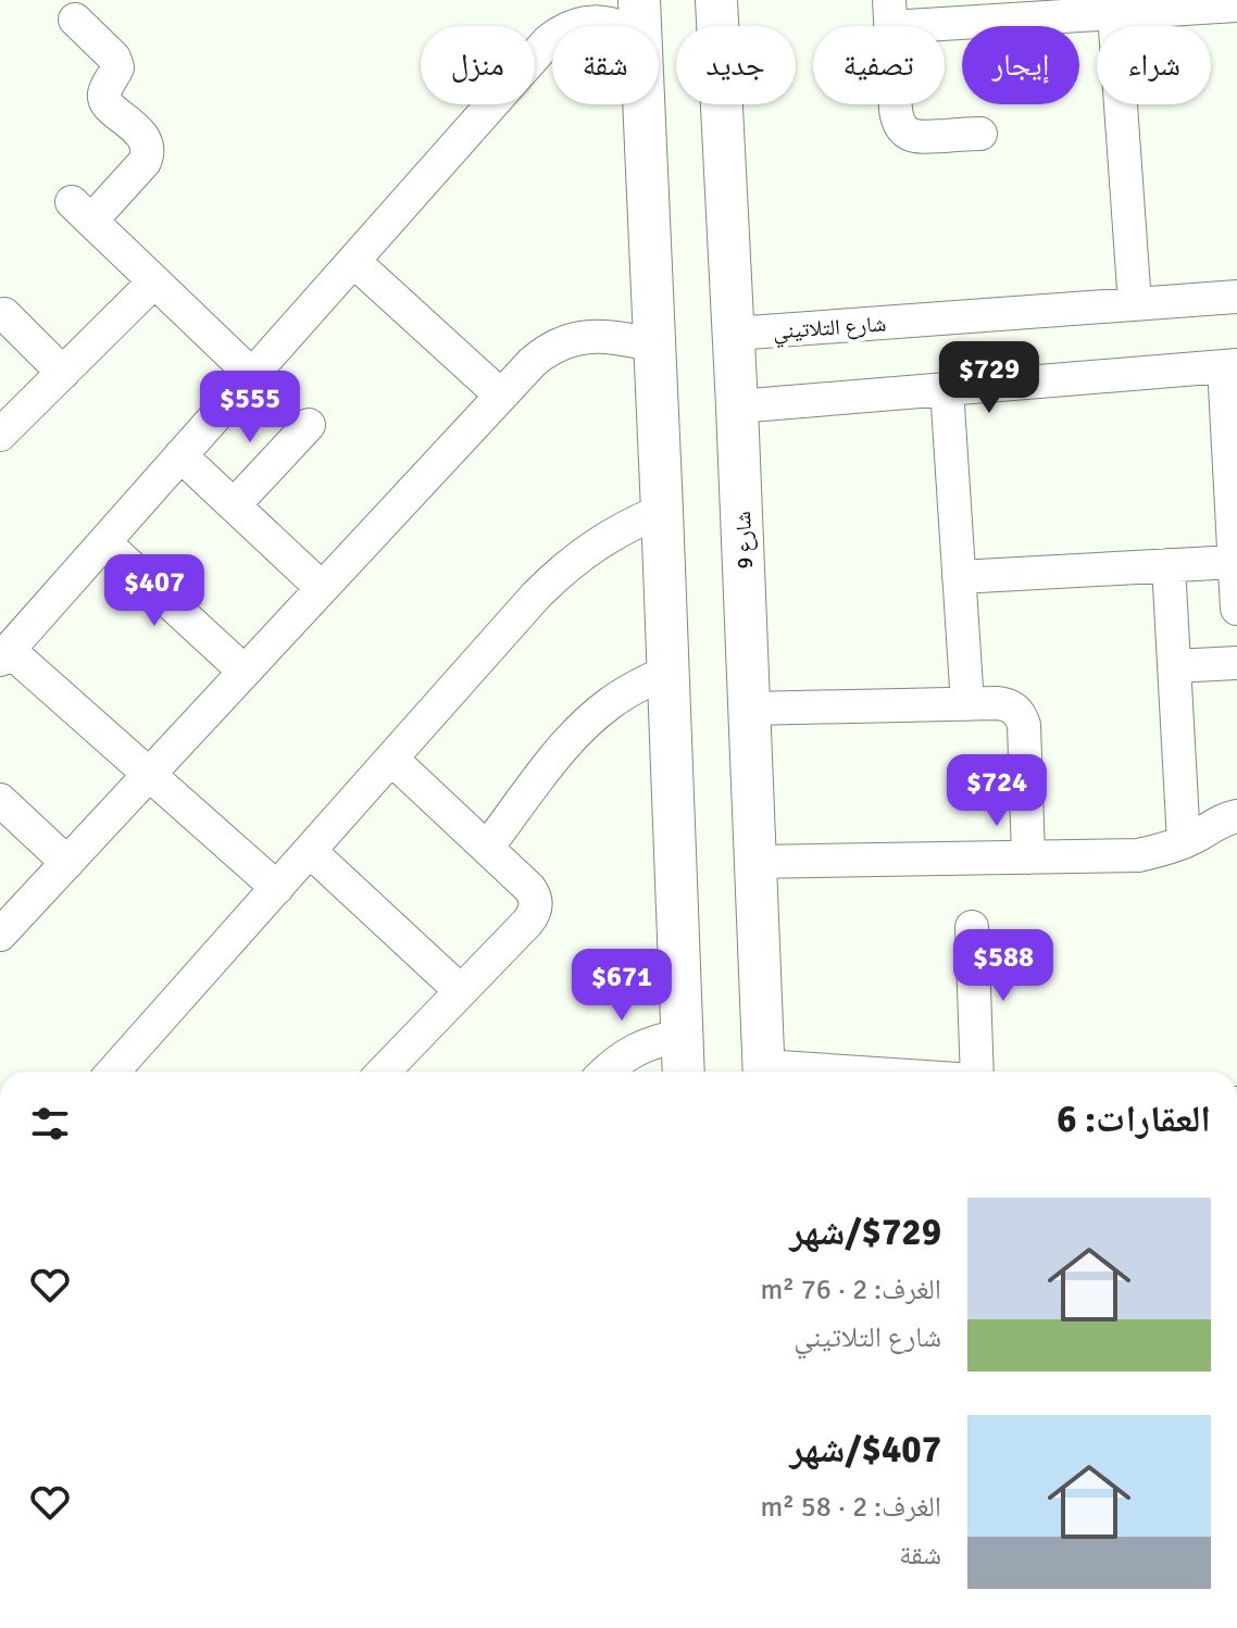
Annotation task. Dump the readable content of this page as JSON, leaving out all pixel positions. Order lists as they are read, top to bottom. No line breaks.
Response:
{"streets":{"main road":["شارع 9"],"street":["شارع التلاتيني"]},"crossings":[["شارع التلاتيني","شارع 9"]],"page":{"chip":["شراء","إيجار","تصفية","جديد","شقة","منزل"],"price":["$729","$555","$407","$724","$588","$671"],"heading":"العقارات: 6","list":[{"name":"$729/شهر","note":"الغرف: 2 · 76 m² · شارع التلاتيني"},{"name":"$407/شهر","note":"الغرف: 2 · 58 m² · شقة"}]}}
